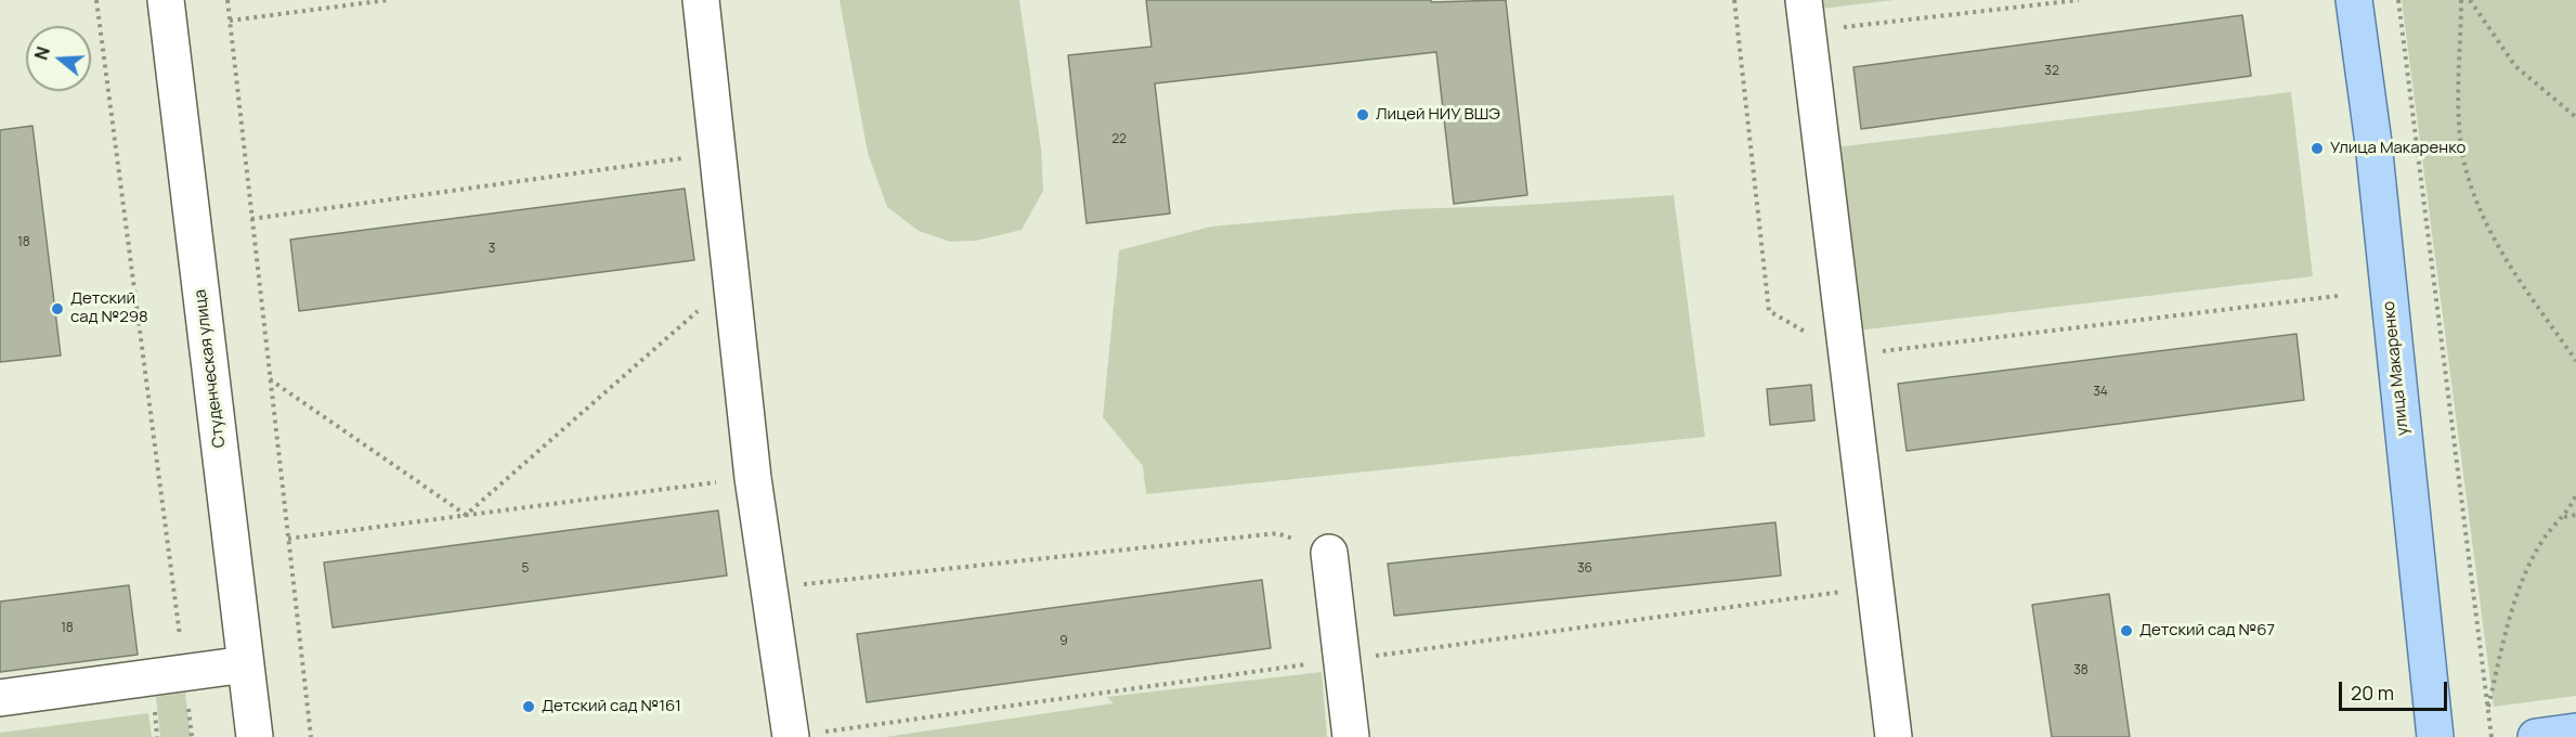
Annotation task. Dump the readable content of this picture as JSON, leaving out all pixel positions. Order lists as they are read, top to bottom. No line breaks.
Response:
{"streets":{"main road":["улица Макаренко"],"street":["Студенческая улица"]},"places":["Лицей НИУ ВШЭ","Улица Макаренко","Детский сад №298","Детский сад №67","Детский сад №161"],"house_numbers":["32","22","18","3","34","5","36","18","9","38"],"scale_bar":"20 m","north":"left"}
